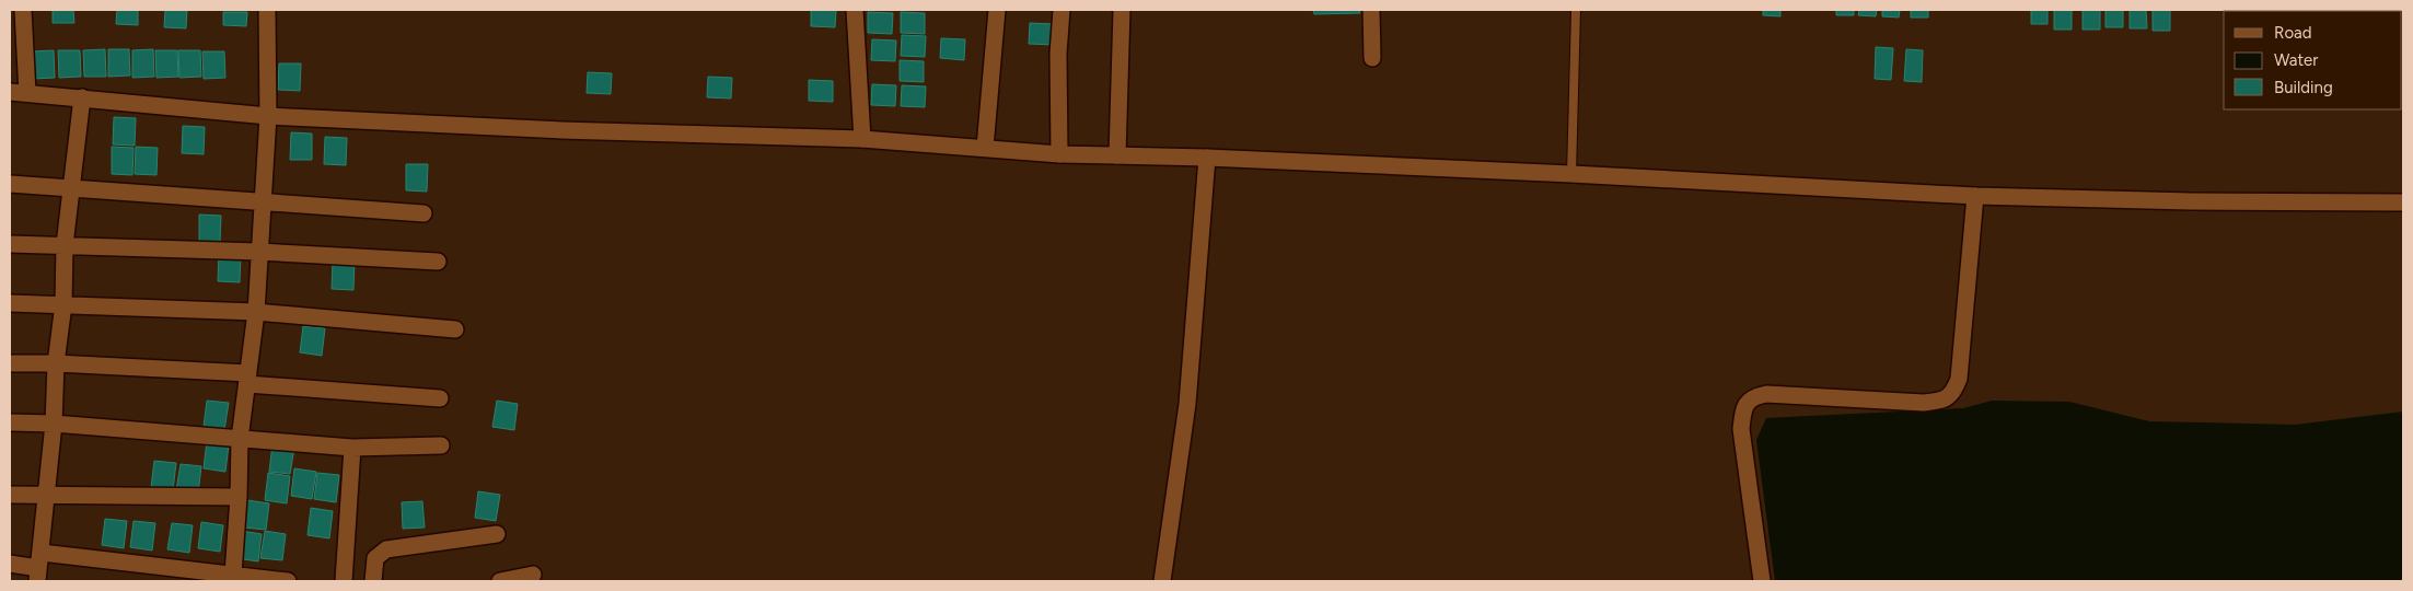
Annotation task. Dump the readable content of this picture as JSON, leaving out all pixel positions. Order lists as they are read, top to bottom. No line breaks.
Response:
{"legend":["Road","Water","Building"]}
